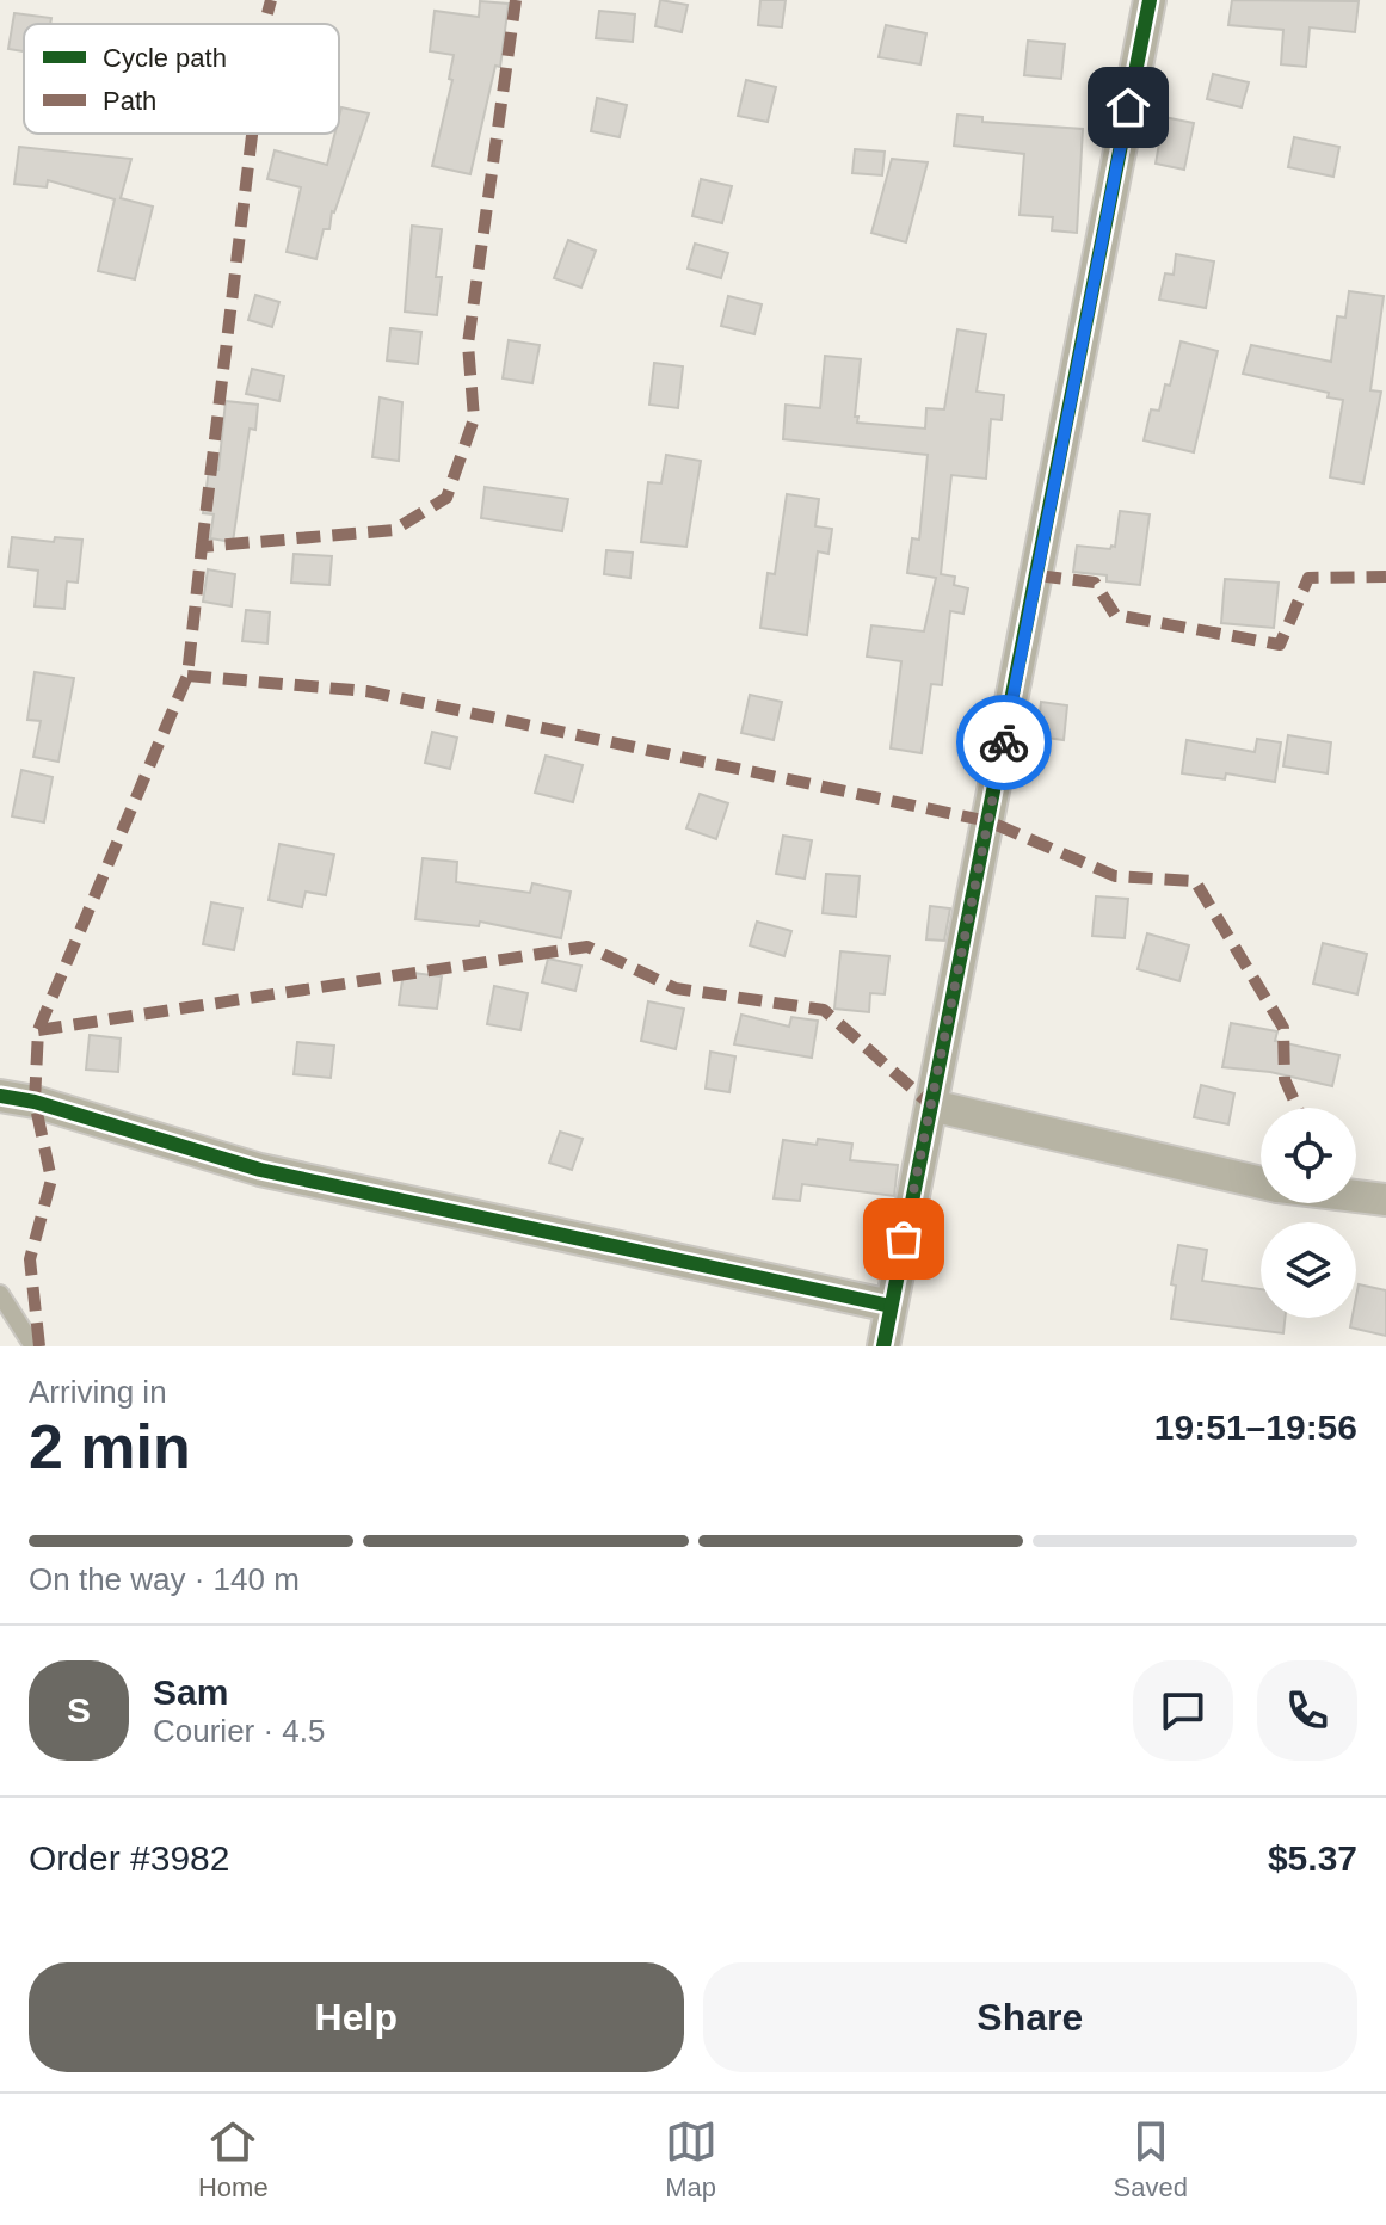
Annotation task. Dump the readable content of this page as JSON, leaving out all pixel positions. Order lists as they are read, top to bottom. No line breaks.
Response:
{"legend":["Cycle path","Path"],"page":{"heading":["2 min","Arriving in","19:51–19:56"],"panel":["Sam","Courier · 4.5","Order #3982","$5.37"],"bar":"On the way · 140 m","round":"S","buttons":["Help","Share"],"tabs":["Home","Map","Saved"]}}
